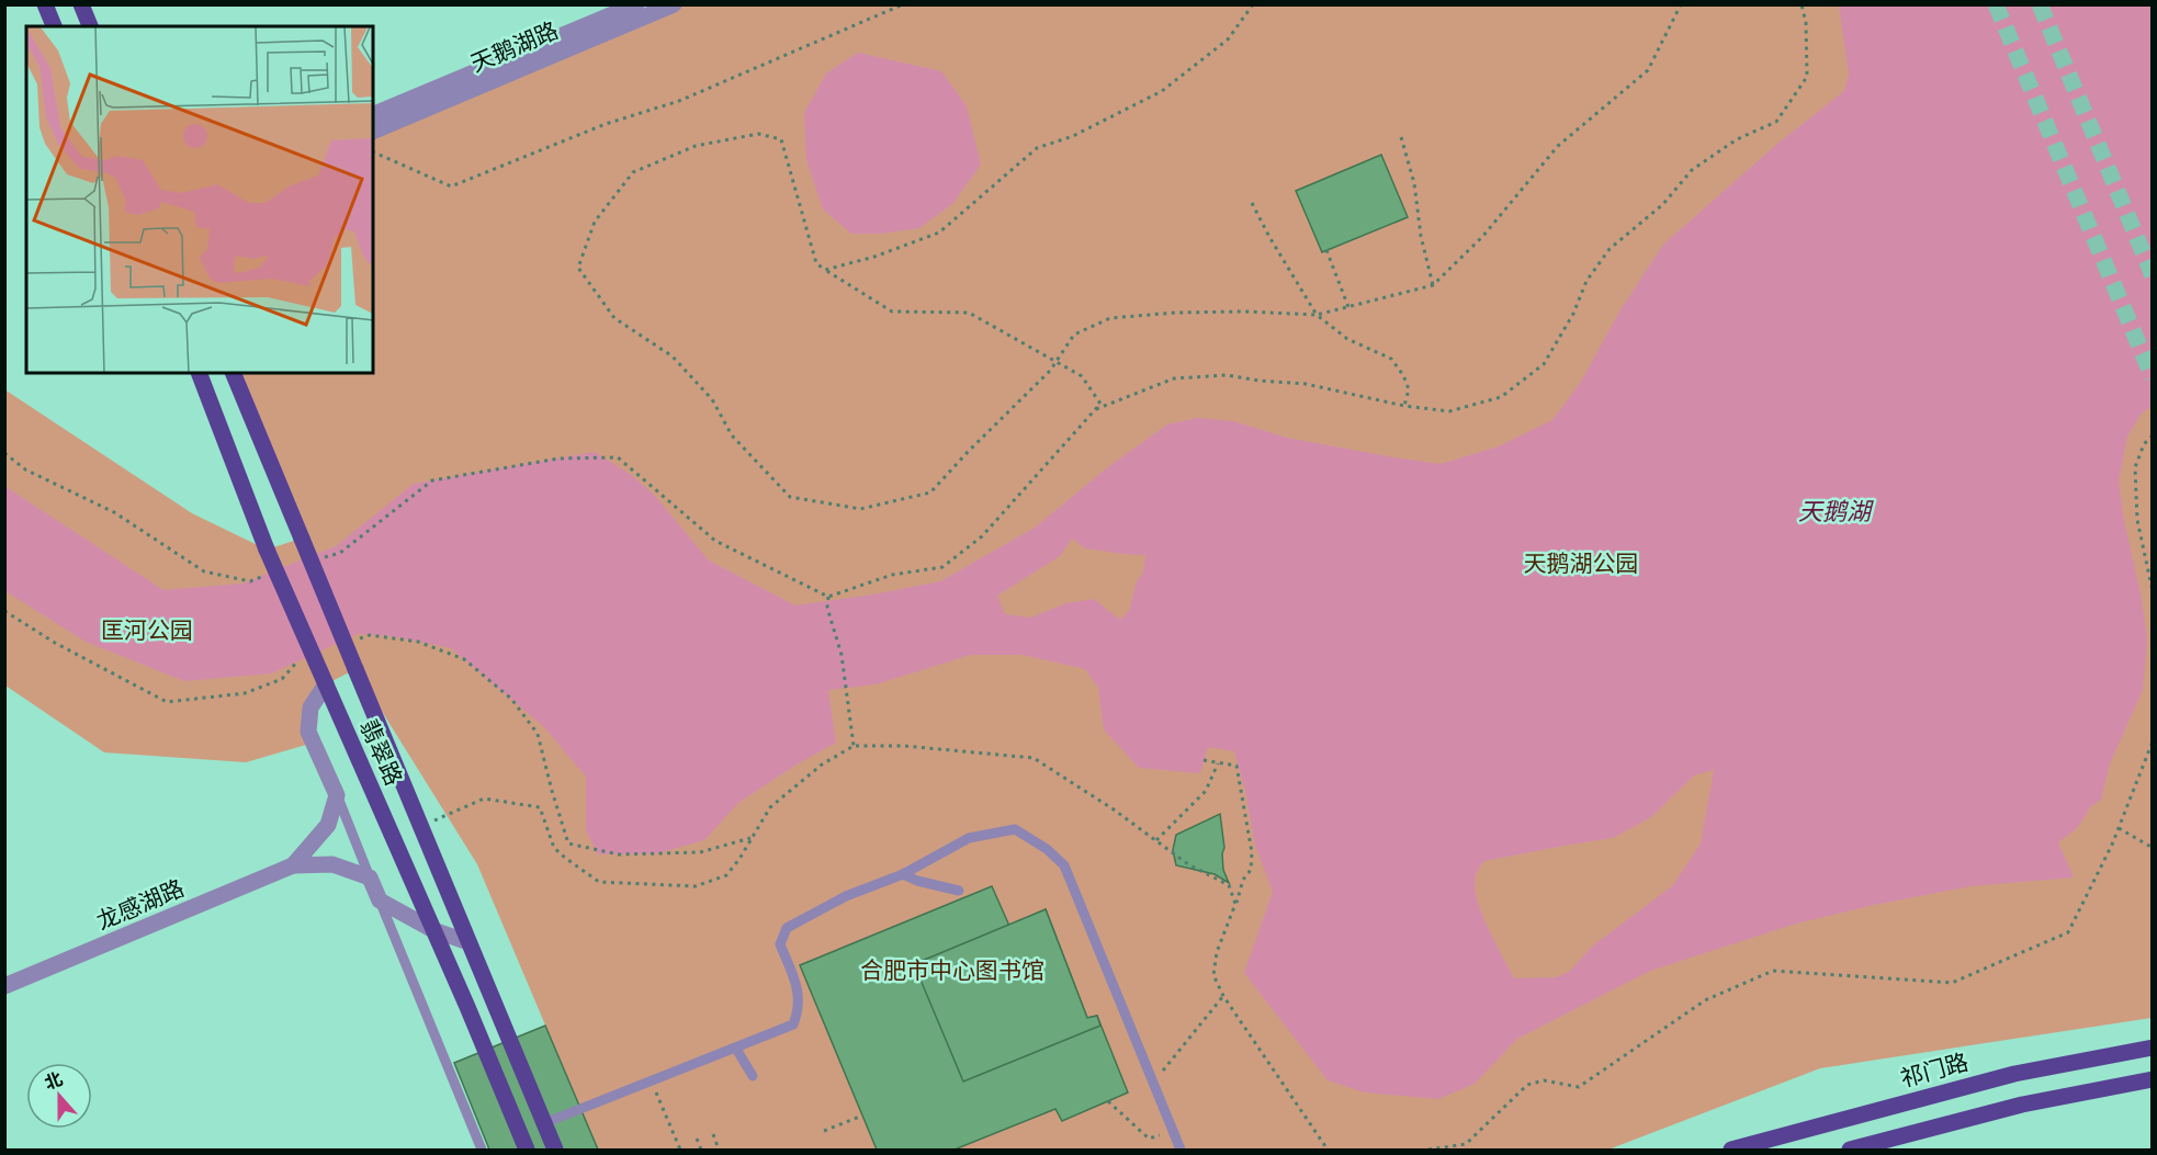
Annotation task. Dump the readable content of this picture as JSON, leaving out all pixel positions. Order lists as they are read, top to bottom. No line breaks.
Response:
{"streets":{"main road":["翡翠路","祁门路"],"street":["天鹅湖路","龙感湖路"]},"water":["天鹅湖"],"parks":["天鹅湖公园","匡河公园","合肥市中心图书馆"],"north":"top"}
